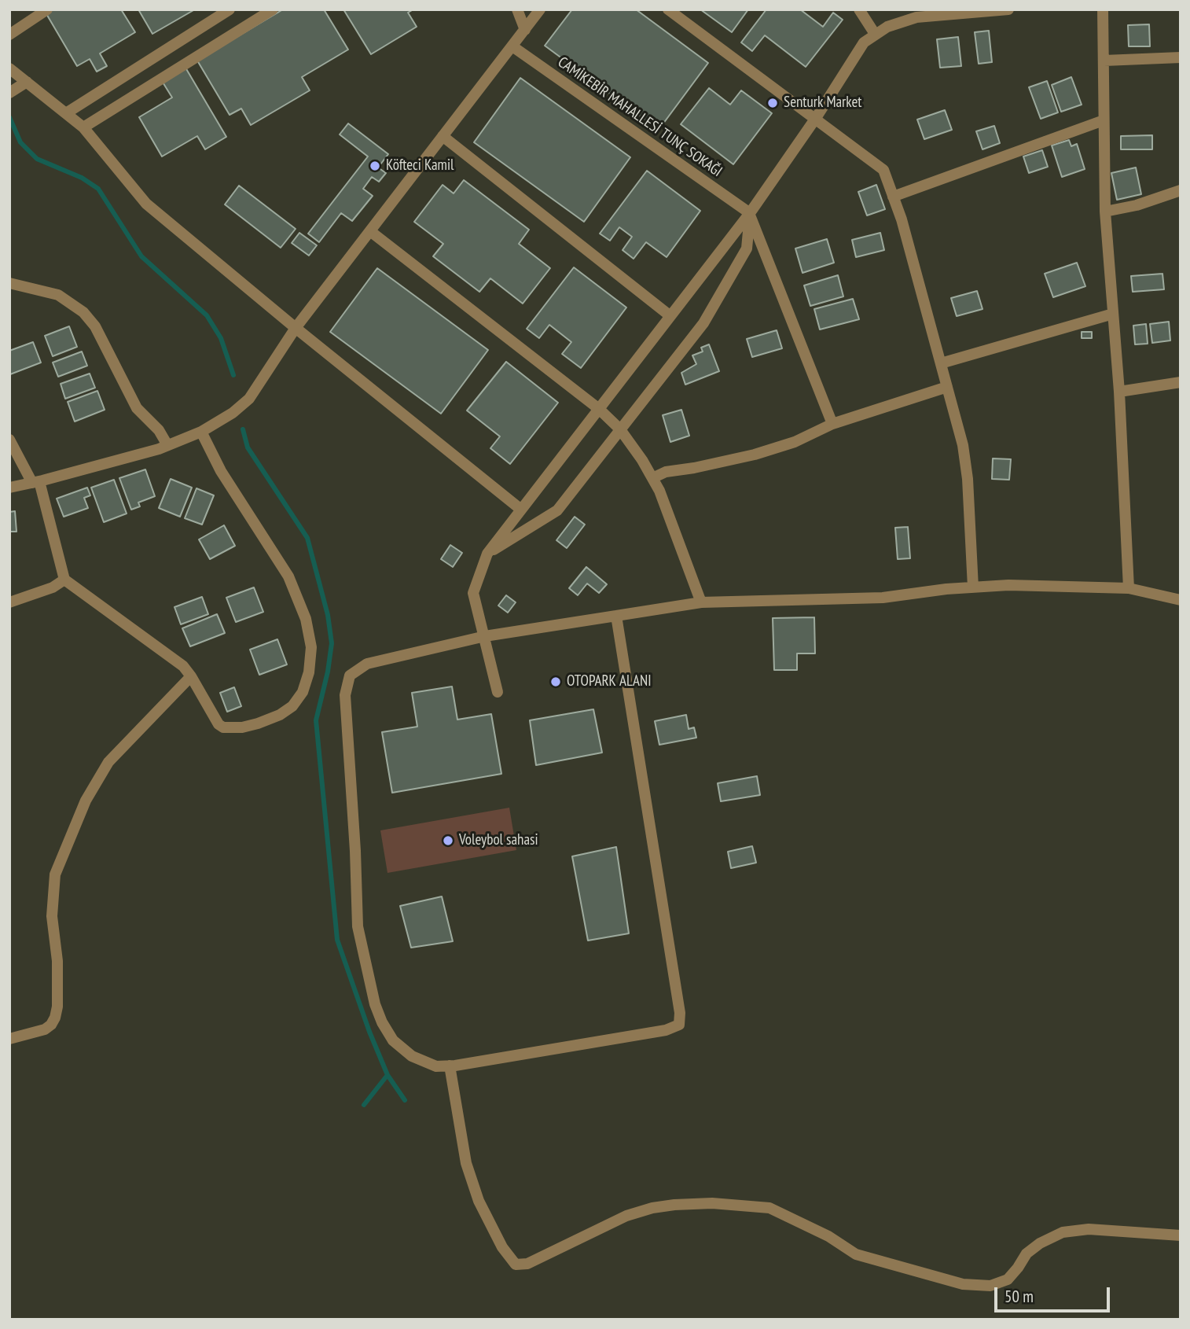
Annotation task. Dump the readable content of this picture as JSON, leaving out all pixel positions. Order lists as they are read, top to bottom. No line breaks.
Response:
{"streets":{"street":["CAMİKEBİR MAHALLESİ TUNÇ SOKAĞI"]},"places":["Senturk Market","Köfteci Kamil","OTOPARK ALANI","Voleybol sahasi"],"scale_bar":"50 m"}
